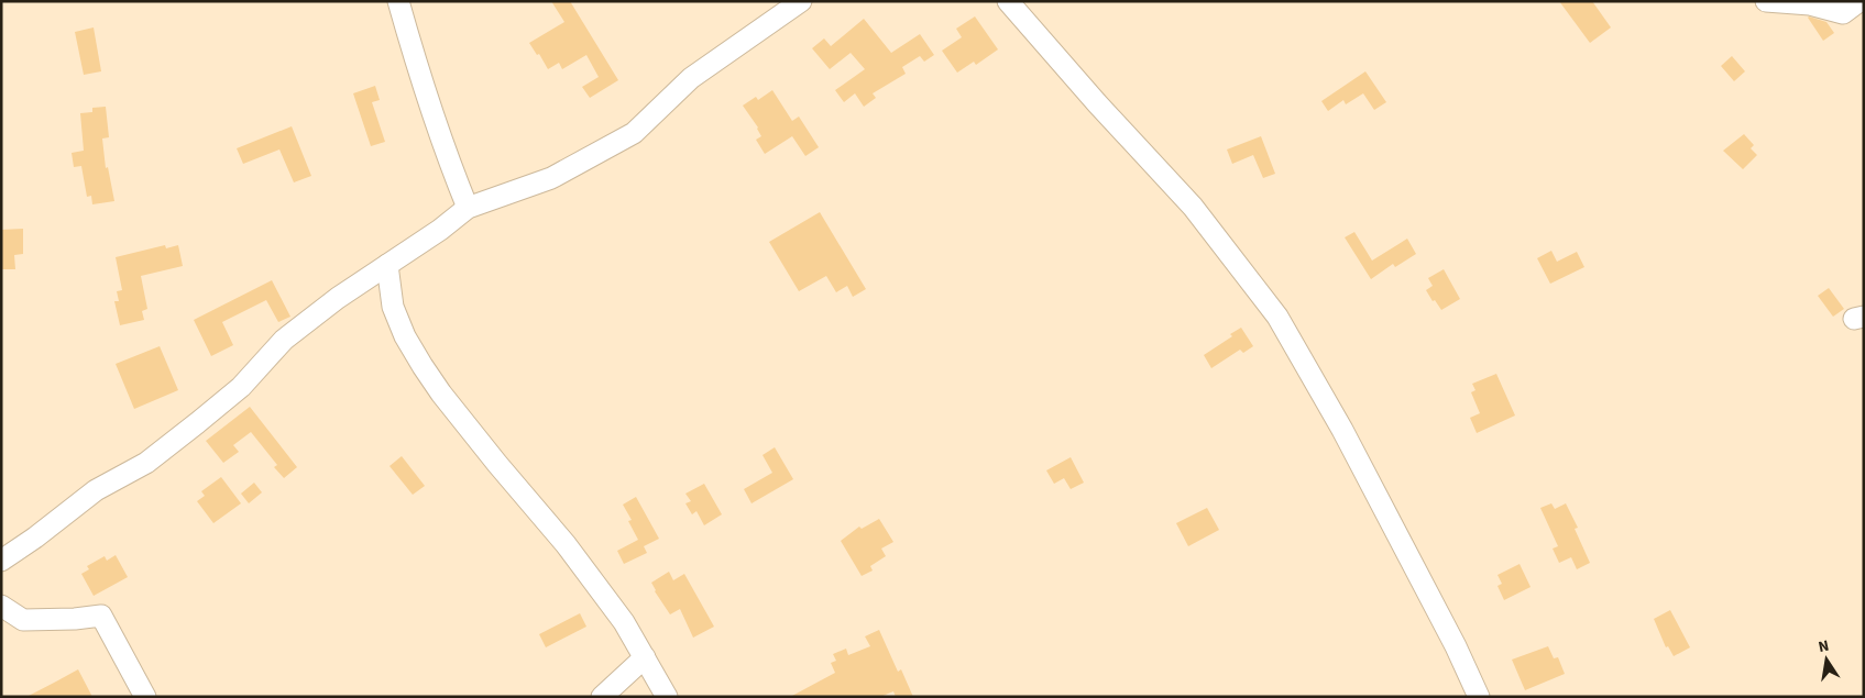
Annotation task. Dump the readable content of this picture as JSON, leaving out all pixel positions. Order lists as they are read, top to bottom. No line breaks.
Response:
{"north":"top"}
